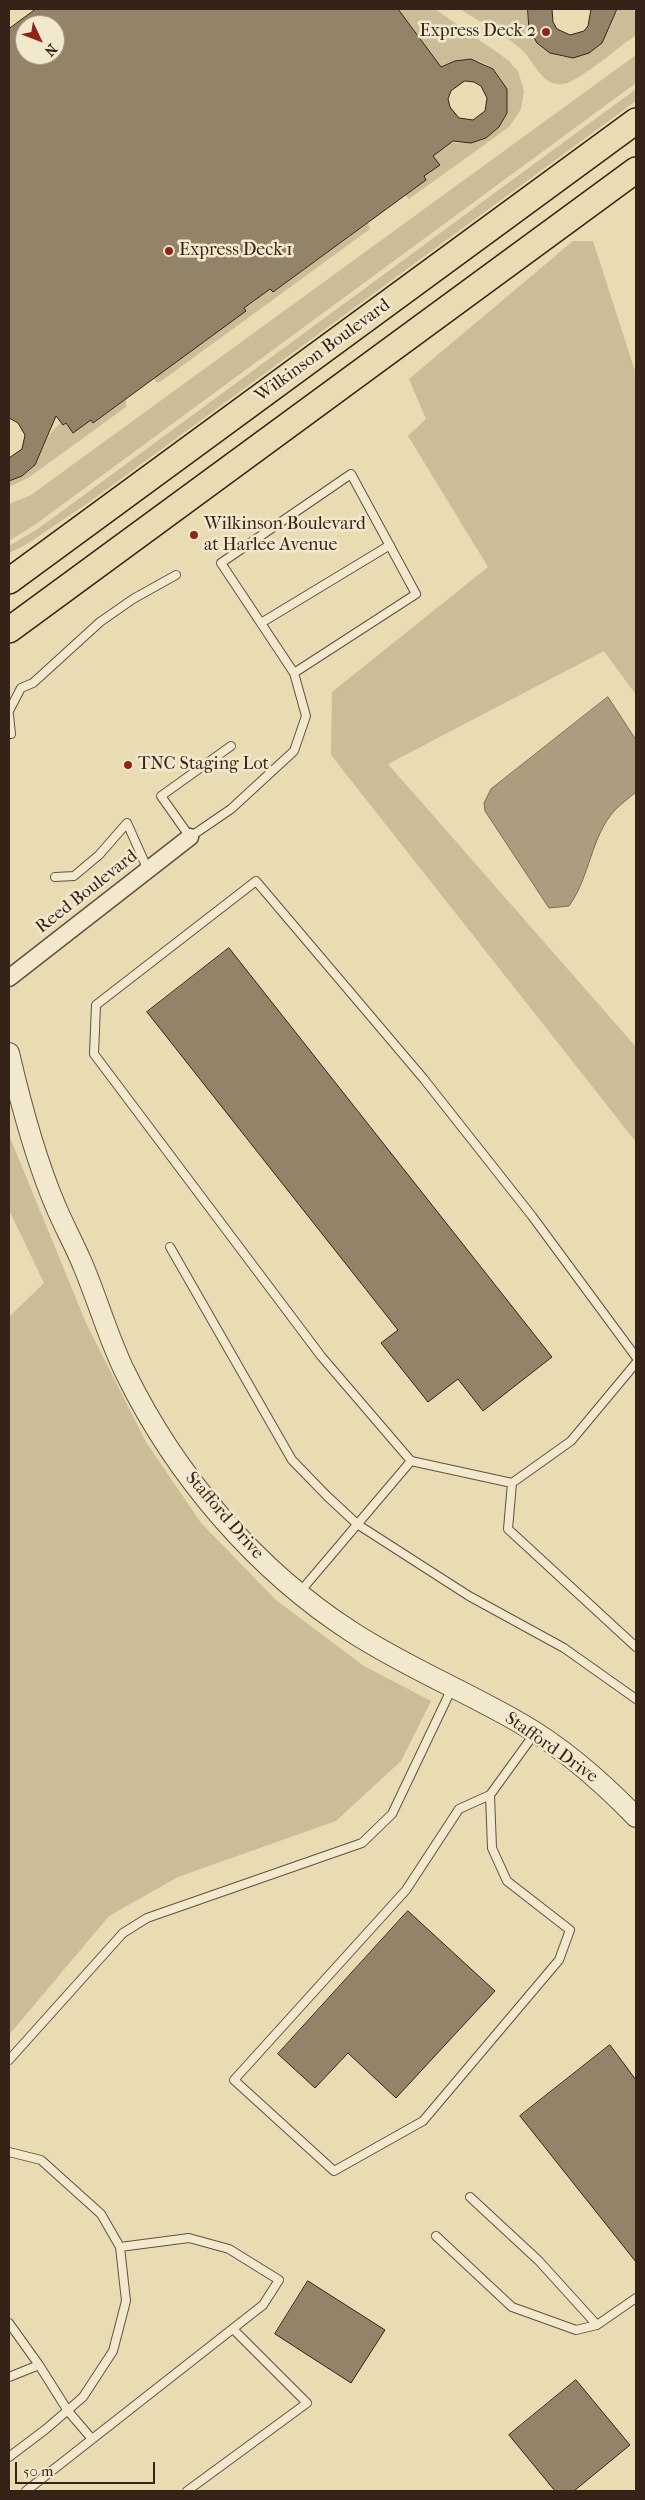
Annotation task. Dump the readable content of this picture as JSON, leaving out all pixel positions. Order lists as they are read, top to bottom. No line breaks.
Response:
{"streets":{"main road":["Wilkinson Boulevard"],"street":["Reed Boulevard","Stafford Drive"]},"places":["Express Deck 2","Express Deck 1","Wilkinson Boulevard at Harlee Avenue","TNC Staging Lot"],"scale_bar":"50 m","north":"bottom right"}
